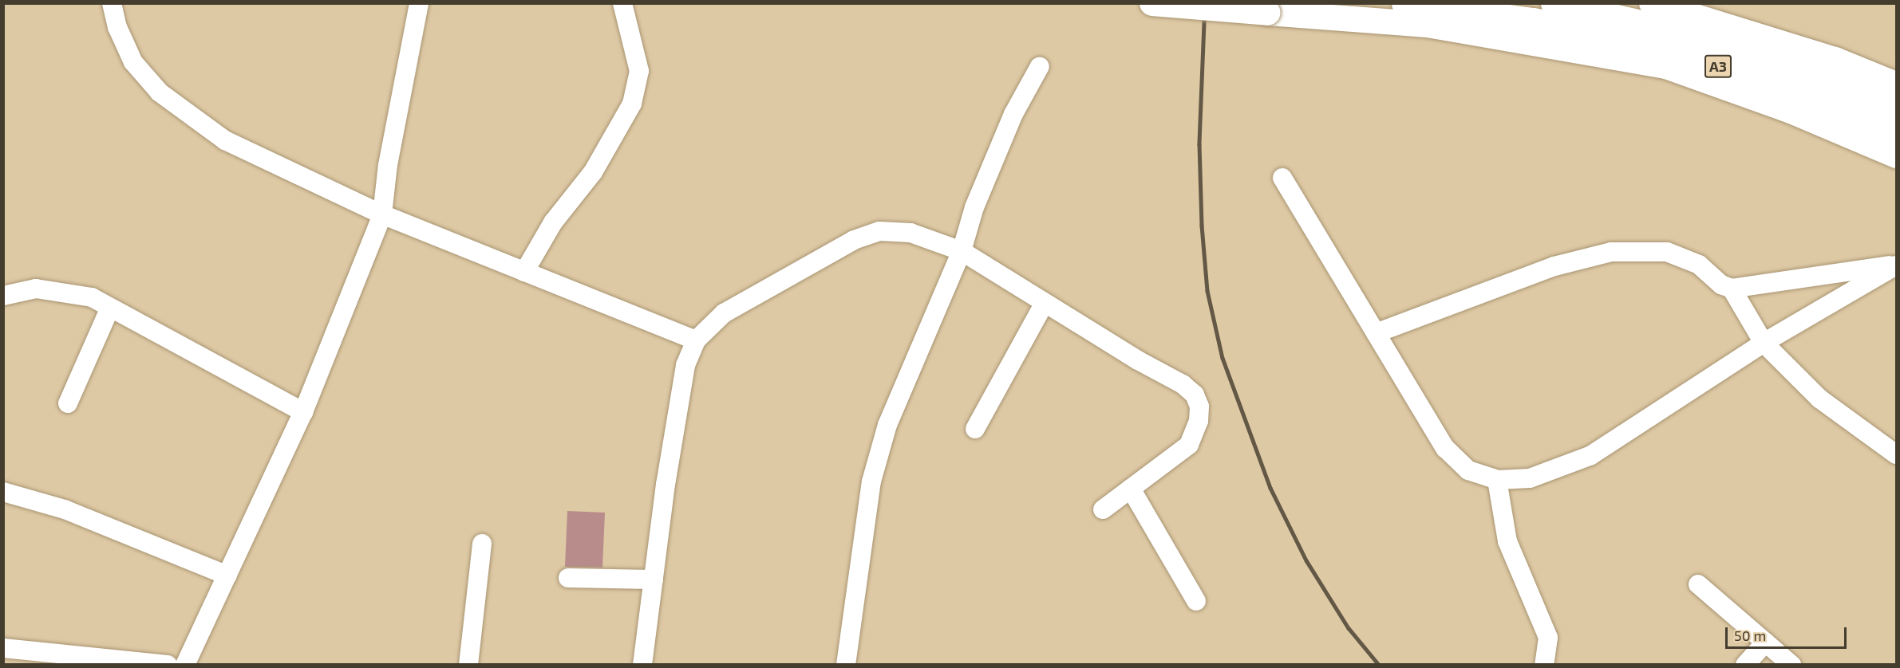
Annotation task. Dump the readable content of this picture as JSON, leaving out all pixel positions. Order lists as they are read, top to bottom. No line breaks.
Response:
{"streets":{"highway":["A3"]},"scale_bar":"50 m"}
